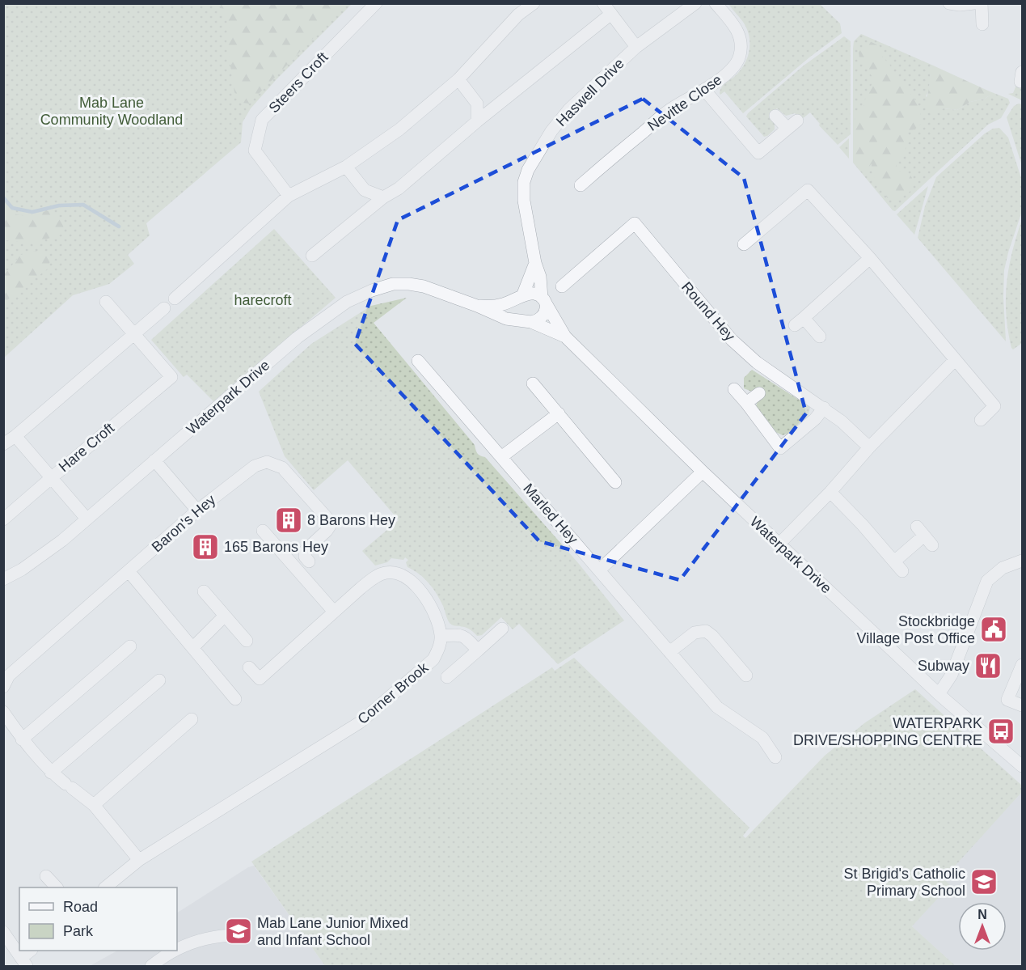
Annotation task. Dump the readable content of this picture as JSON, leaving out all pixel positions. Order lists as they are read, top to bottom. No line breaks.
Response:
{"streets":{"street":["Steers Croft","Haswell Drive","Nevitte Close","Round Hey","Waterpark Drive","Hare Croft","Marled Hey","Baron's Hey","Corner Brook"]},"crossings":[["Haswell Drive","Waterpark Drive"]],"parks":["Mab Lane Community Woodland","harecroft"],"places":{"building":["8 Barons Hey","165 Barons Hey"],"public building":["Stockbridge Village Post Office"],"restaurant":["Subway"],"bus stop":["WATERPARK DRIVE/SHOPPING CENTRE"],"school or university":["St Brigid's Catholic Primary School","Mab Lane Junior Mixed and Infant School"]},"legend":["Road","Park"],"north":"top"}
